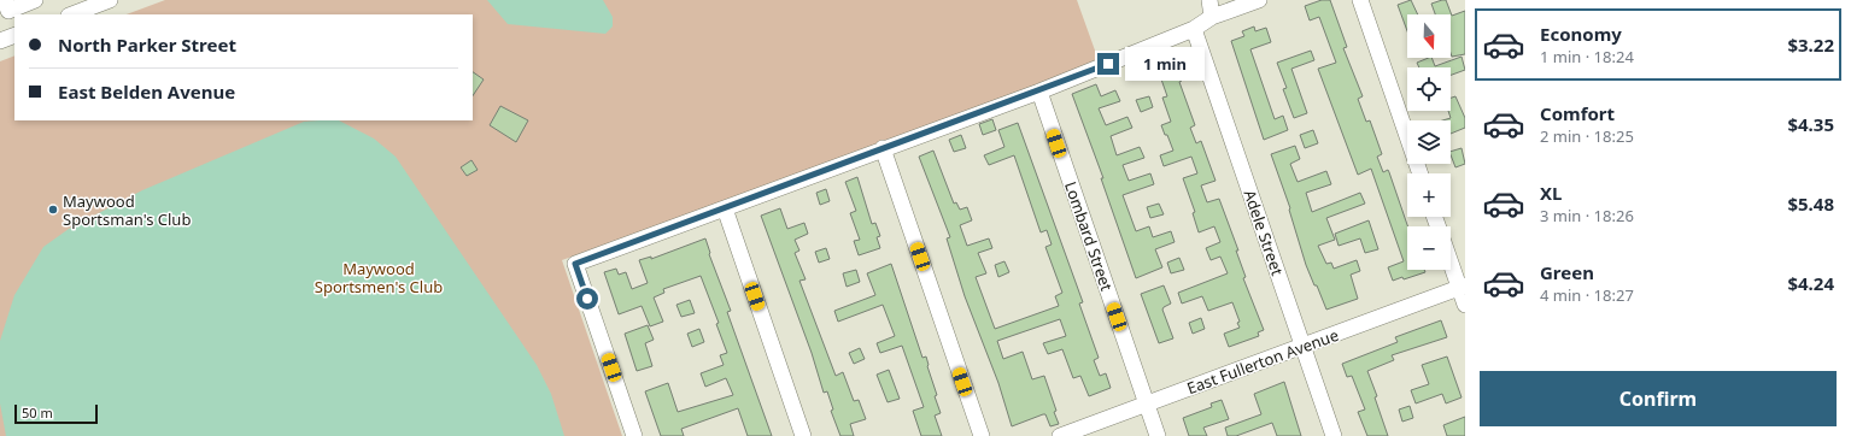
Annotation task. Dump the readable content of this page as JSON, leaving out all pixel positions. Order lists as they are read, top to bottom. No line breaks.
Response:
{"streets":{"street":["Adele Street","Lombard Street","East Fullerton Avenue"]},"crossings":[["Adele Street","East Fullerton Avenue"],["Lombard Street","East Fullerton Avenue"]],"parks":["Maywood Sportsmen's Club"],"places":["Maywood Sportsman's Club"],"scale_bar":"50 m","north":"bottom","page":{"list":[{"name":"Economy","note":"1 min · 18:24","value":"$3.22"},{"name":"Comfort","note":"2 min · 18:25","value":"$4.35"},{"name":"XL","note":"3 min · 18:26","value":"$5.48"},{"name":"Green","note":"4 min · 18:27","value":"$4.24"}],"map_buttons":["+","−"],"banner":["North Parker Street","East Belden Avenue"],"bubble":"1 min","buttons":"Confirm","scale":"50 m"}}
